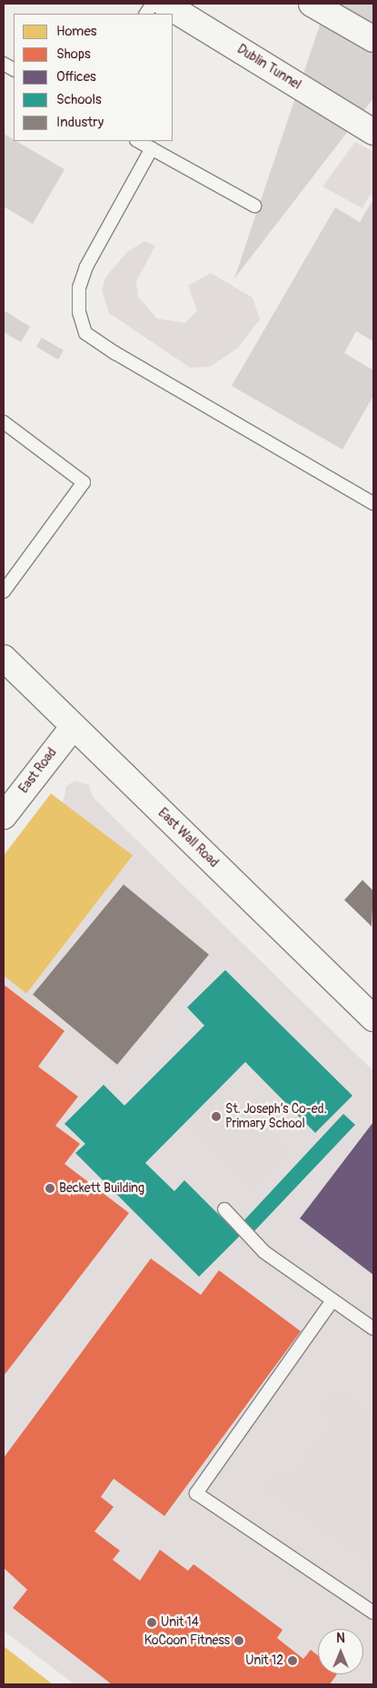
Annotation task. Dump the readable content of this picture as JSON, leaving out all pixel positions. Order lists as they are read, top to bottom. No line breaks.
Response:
{"streets":{"main road":["Dublin Tunnel","East Road","East Wall Road"]},"crossings":[["East Road","East Wall Road"]],"places":["St. Joseph’s Co-ed. Primary School","Beckett Building","Unit 14","KoCoon Fitness","Unit 12"],"legend":["Homes","Shops","Offices","Schools","Industry"],"north":"top"}
